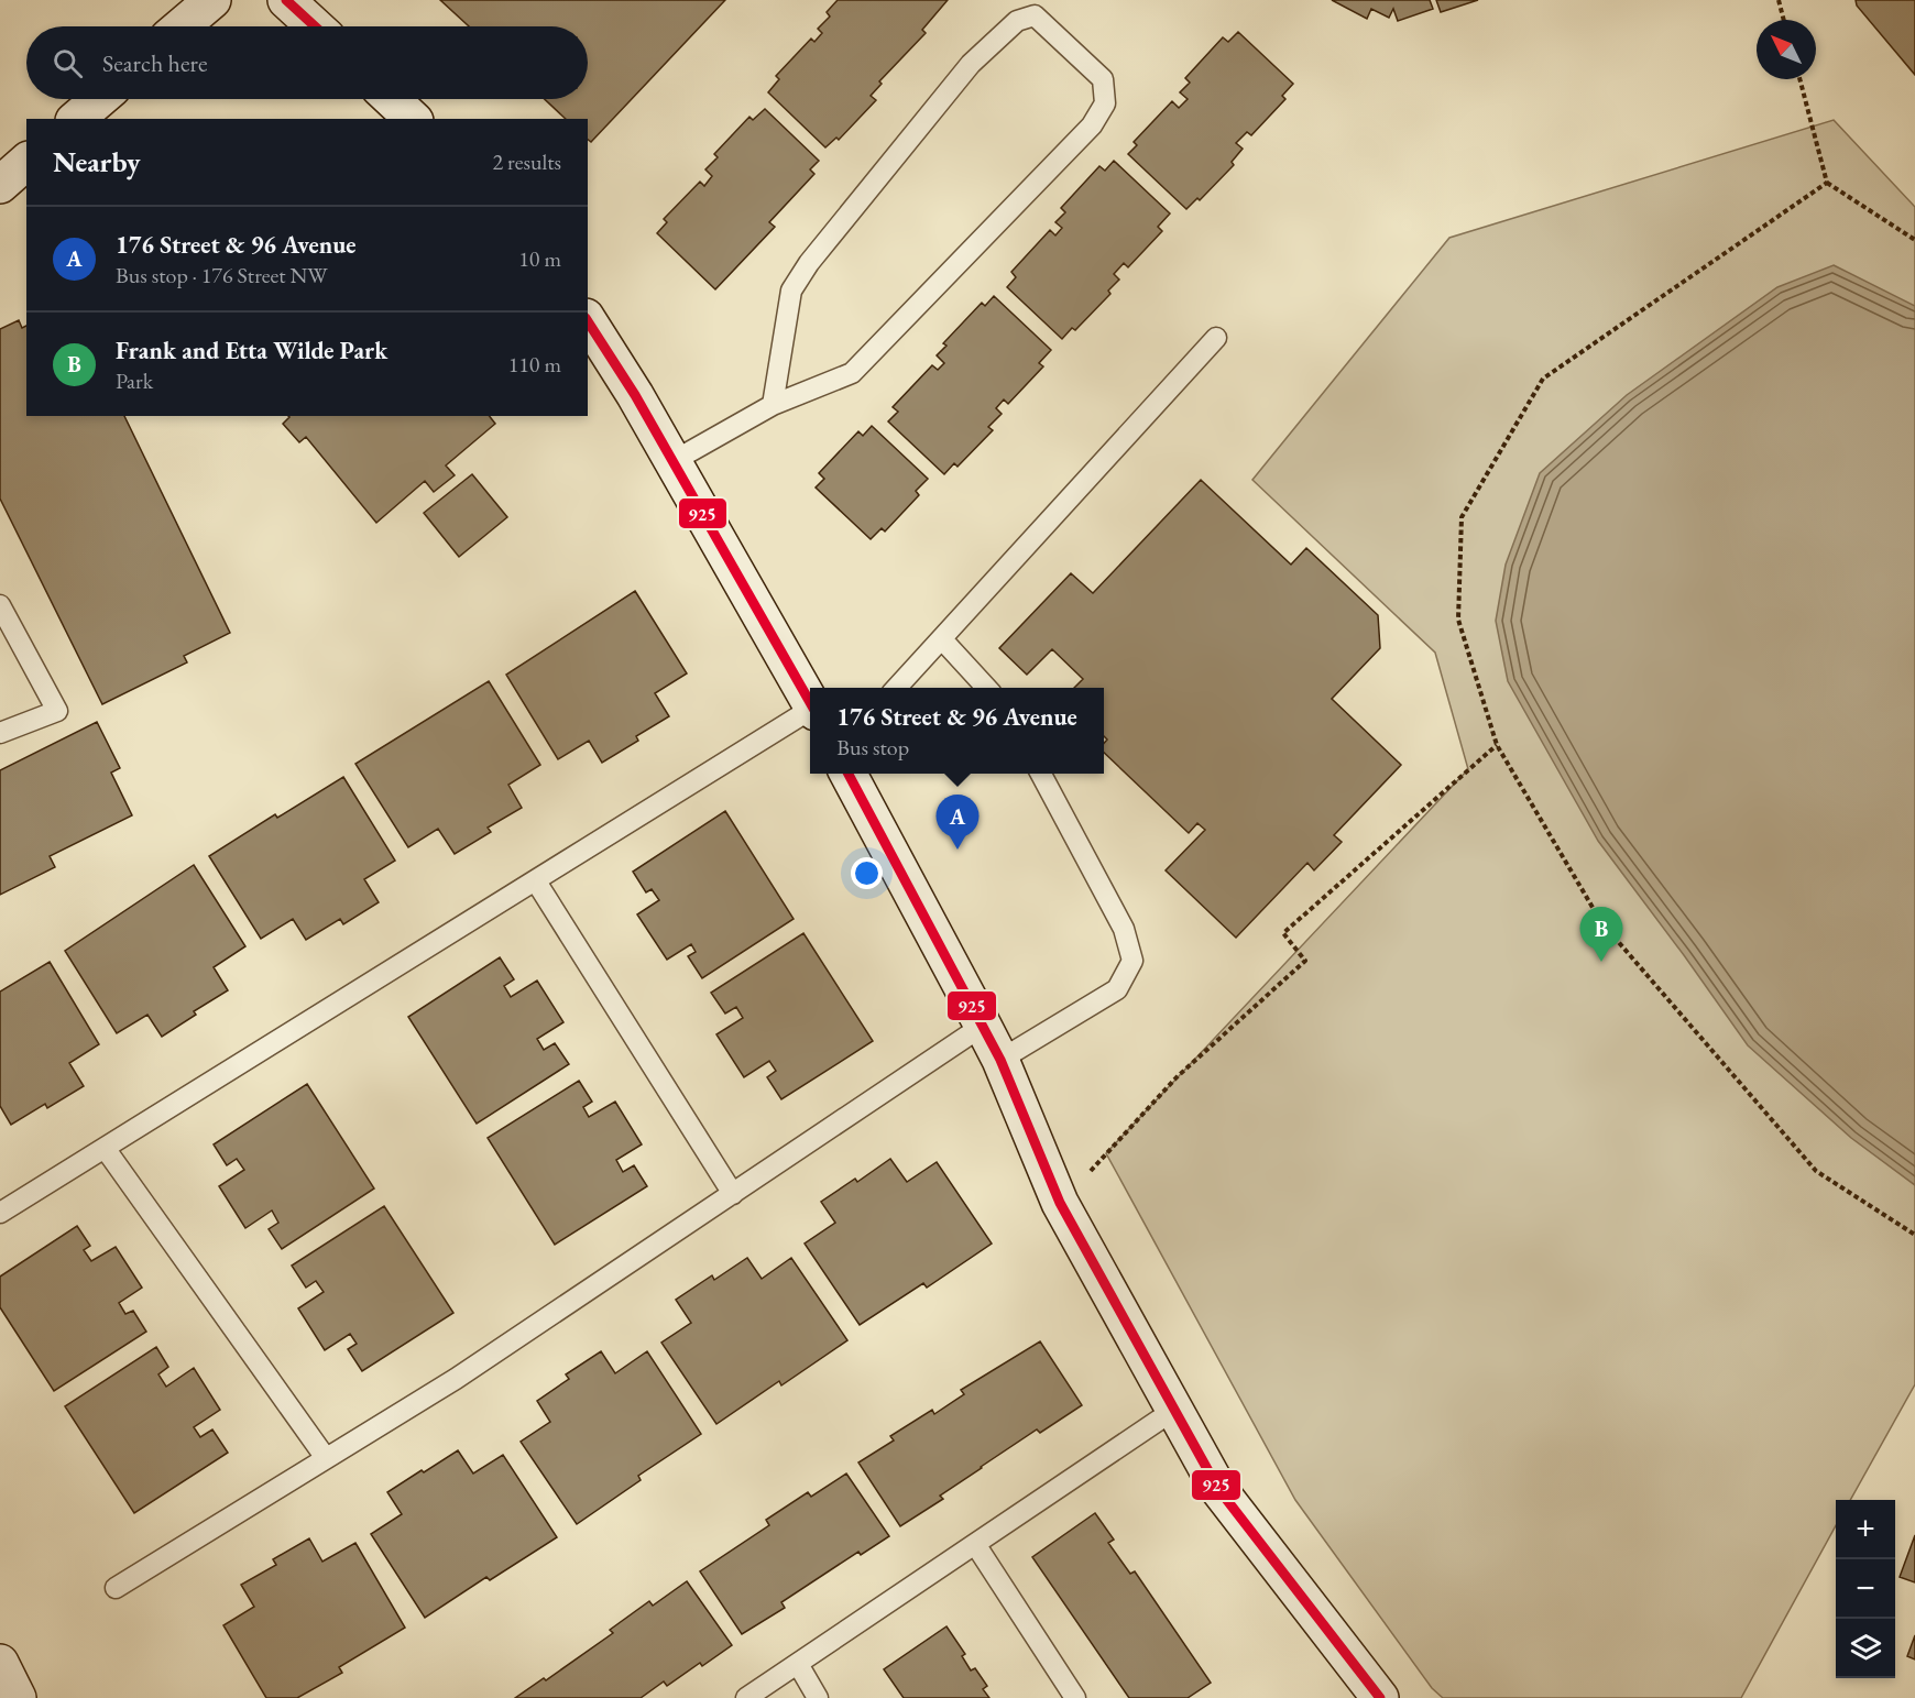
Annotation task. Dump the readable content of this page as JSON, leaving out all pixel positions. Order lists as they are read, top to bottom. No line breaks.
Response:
{"lines":["transit line 925"],"north":"top left","page":{"search":"Search here","heading":["Nearby","2 results"],"list":[{"mark":"A","name":"176 Street & 96 Avenue","note":"Bus stop · 176 Street NW","value":"10 m"},{"mark":"B","name":"Frank and Etta Wilde Park","note":"Park","value":"110 m"}],"popup":["176 Street & 96 Avenue","Bus stop"],"pins":["A","B"],"map_buttons":["+","−"]}}
